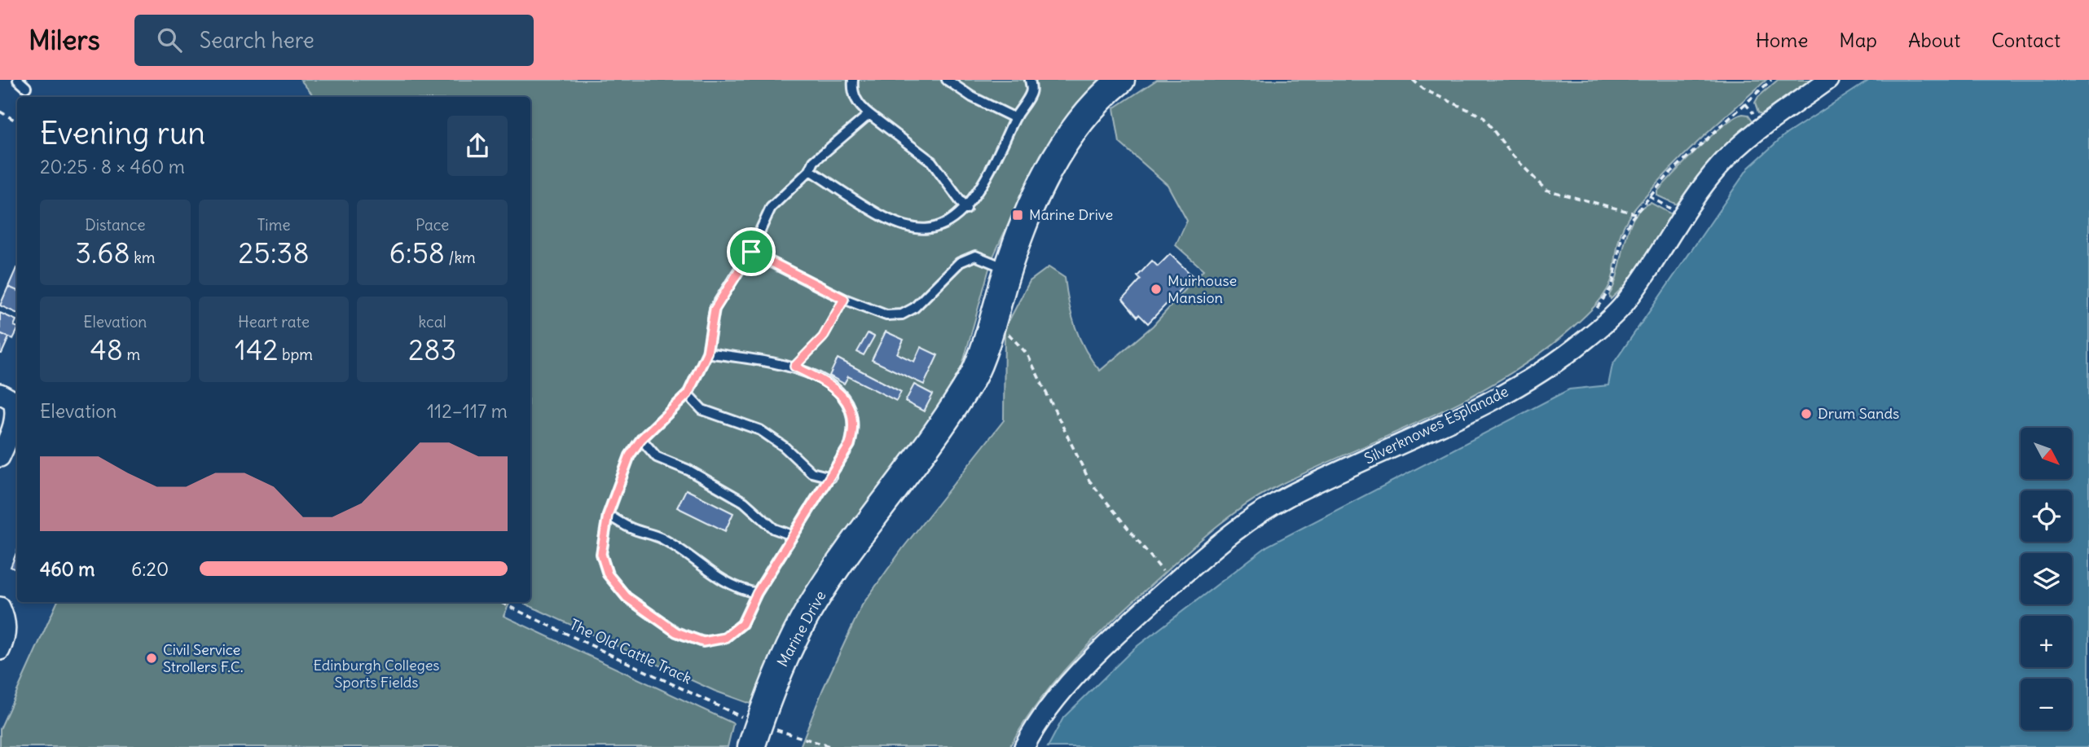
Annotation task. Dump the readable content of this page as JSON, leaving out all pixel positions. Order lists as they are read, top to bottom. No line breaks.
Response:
{"streets":{"street":["Silverknowes Esplanade","Marine Drive"],"path":["The Old Cattle Track"]},"crossings":[["Marine Drive","The Old Cattle Track"]],"parks":["Edinburgh Colleges Sports Fields"],"places":{"transit":["Marine Drive"],"other":["Muirhouse Mansion","Drum Sands","Civil Service Strollers F.C."]},"north":"bottom right","page":{"header":"Milers","search":"Search here","nav":["Home","Map","About","Contact"],"heading":["Evening run","20:25 · 8 × 460 m"],"stats":[["Distance","3.68 km"],["Time","25:38"],["Pace","6:58 /km"],["Elevation","48 m"],["Heart rate","142 bpm"],["kcal","283"]],"chart":["Elevation","112–117 m"],"map_buttons":["+","−"],"list":[{"name":"460 m","note":"6:20"}]}}
